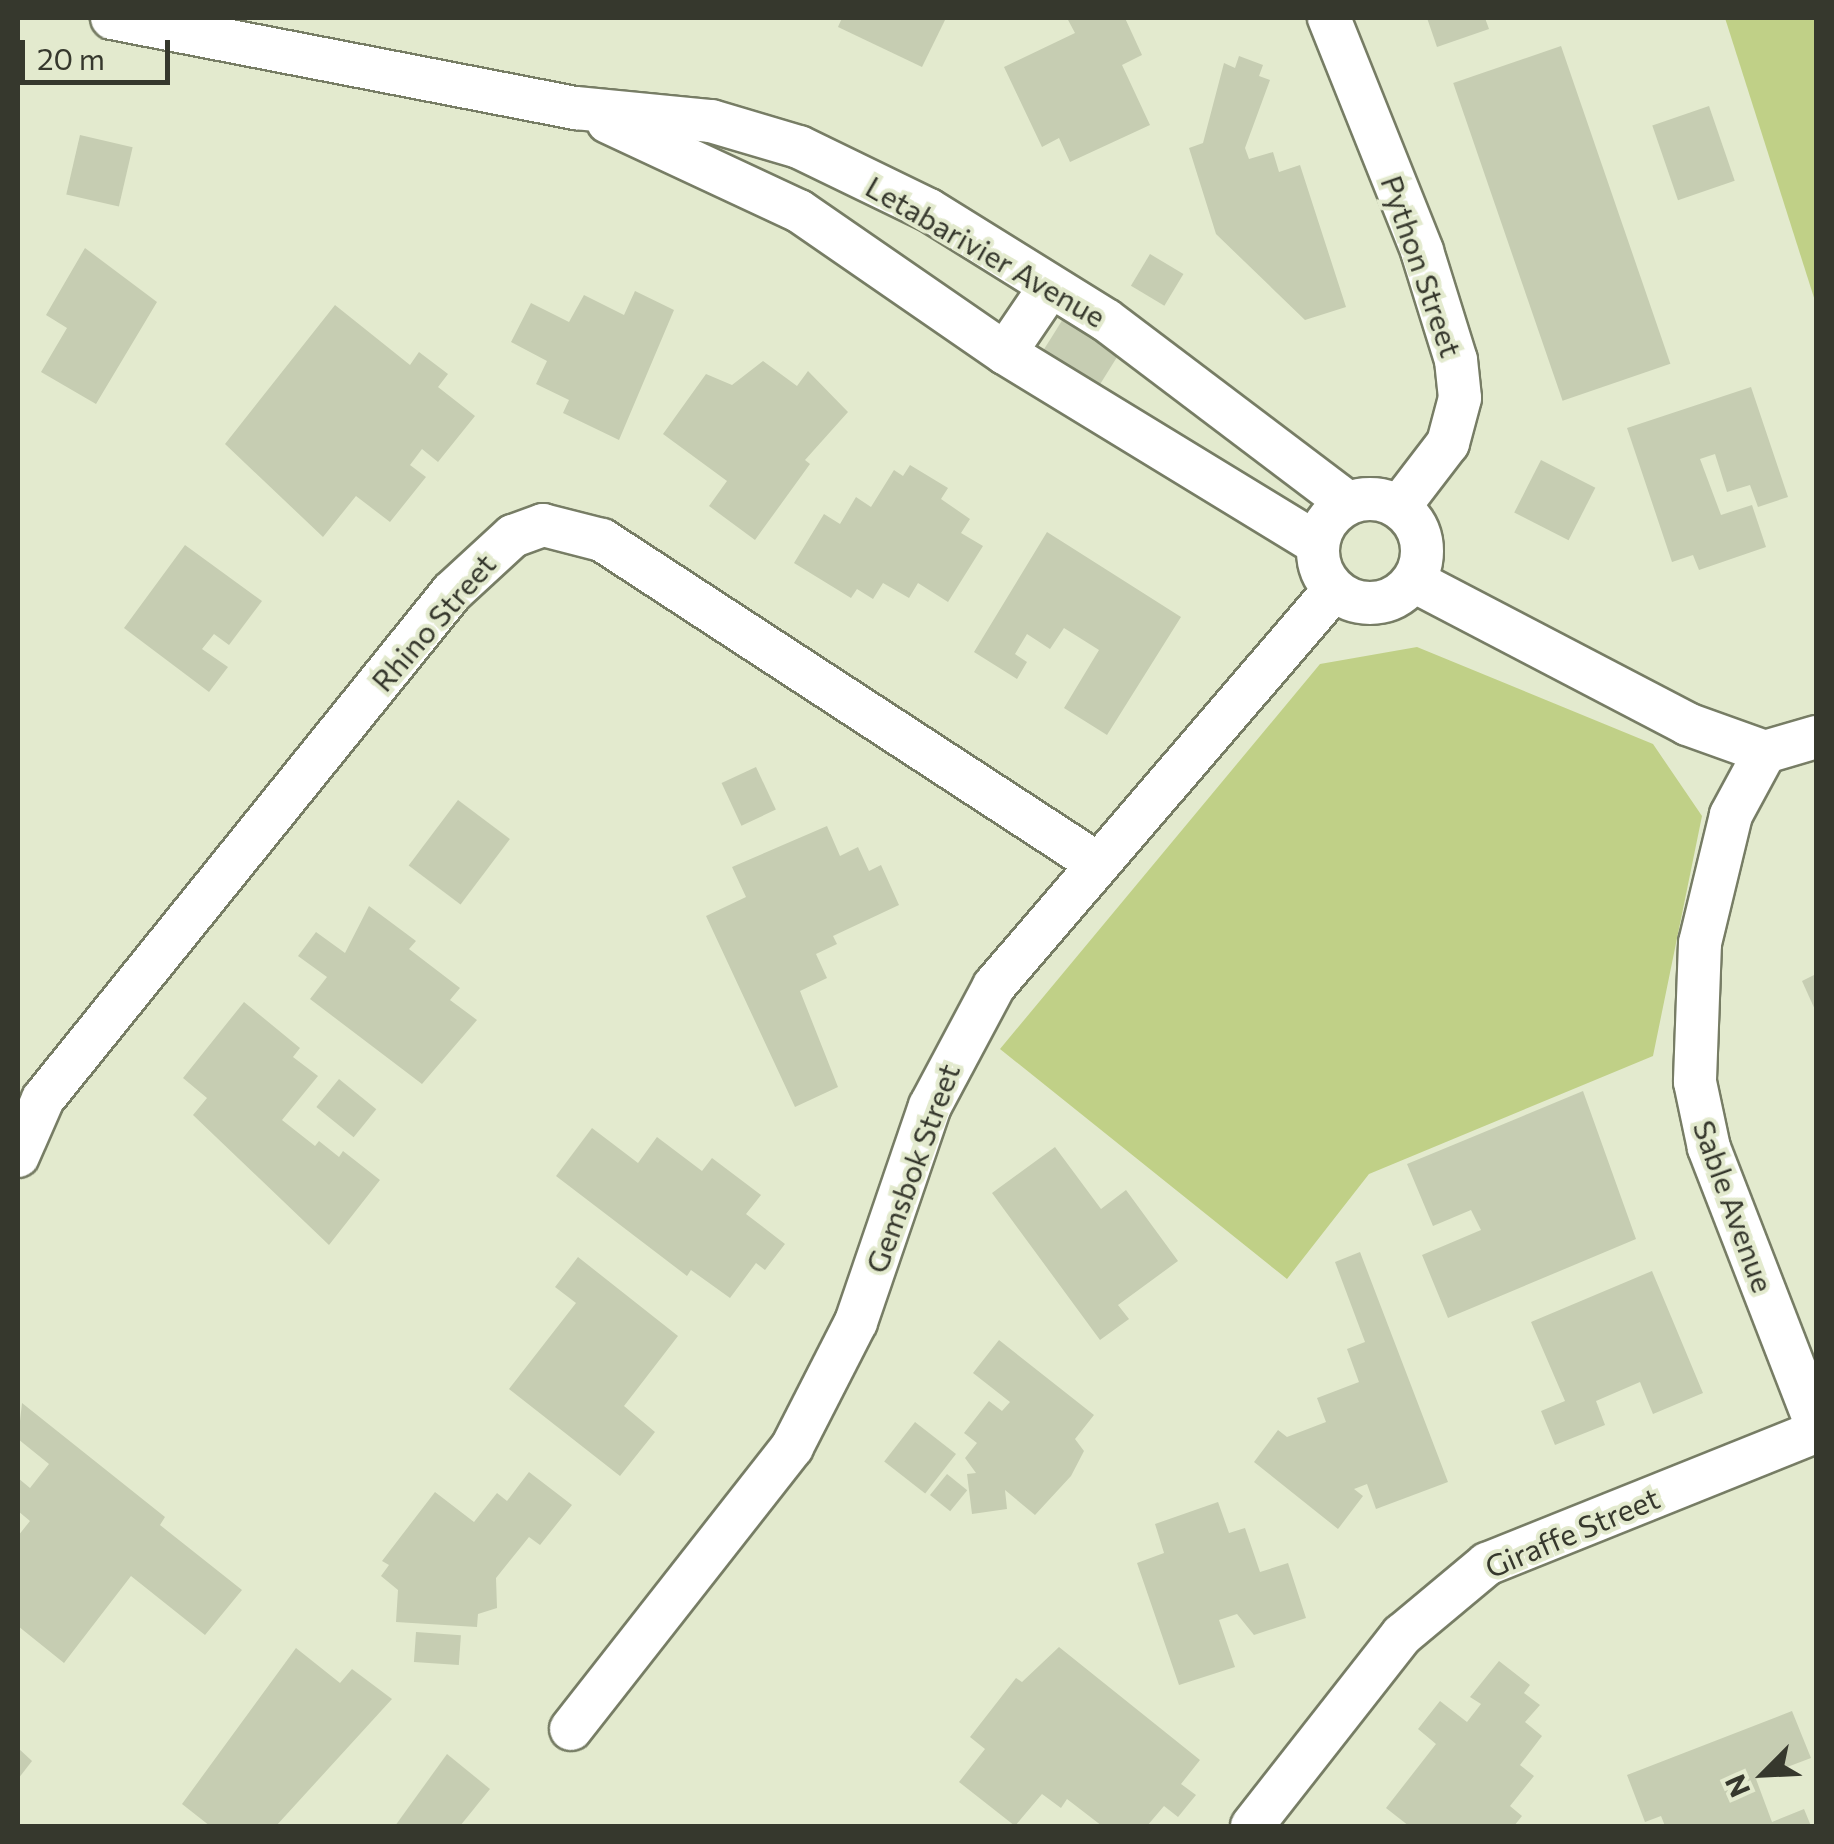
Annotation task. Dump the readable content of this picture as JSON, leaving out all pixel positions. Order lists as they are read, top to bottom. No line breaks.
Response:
{"streets":{"street":["Letabarivier Avenue","Python Street","Rhino Street","Gemsbok Street","Sable Avenue","Giraffe Street"]},"crossings":[["Letabarivier Avenue","Python Street"],["Letabarivier Avenue","Gemsbok Street"],["Python Street","Gemsbok Street"],["Rhino Street","Gemsbok Street"],["Sable Avenue","Giraffe Street"]],"scale_bar":"20 m","north":"bottom left"}
